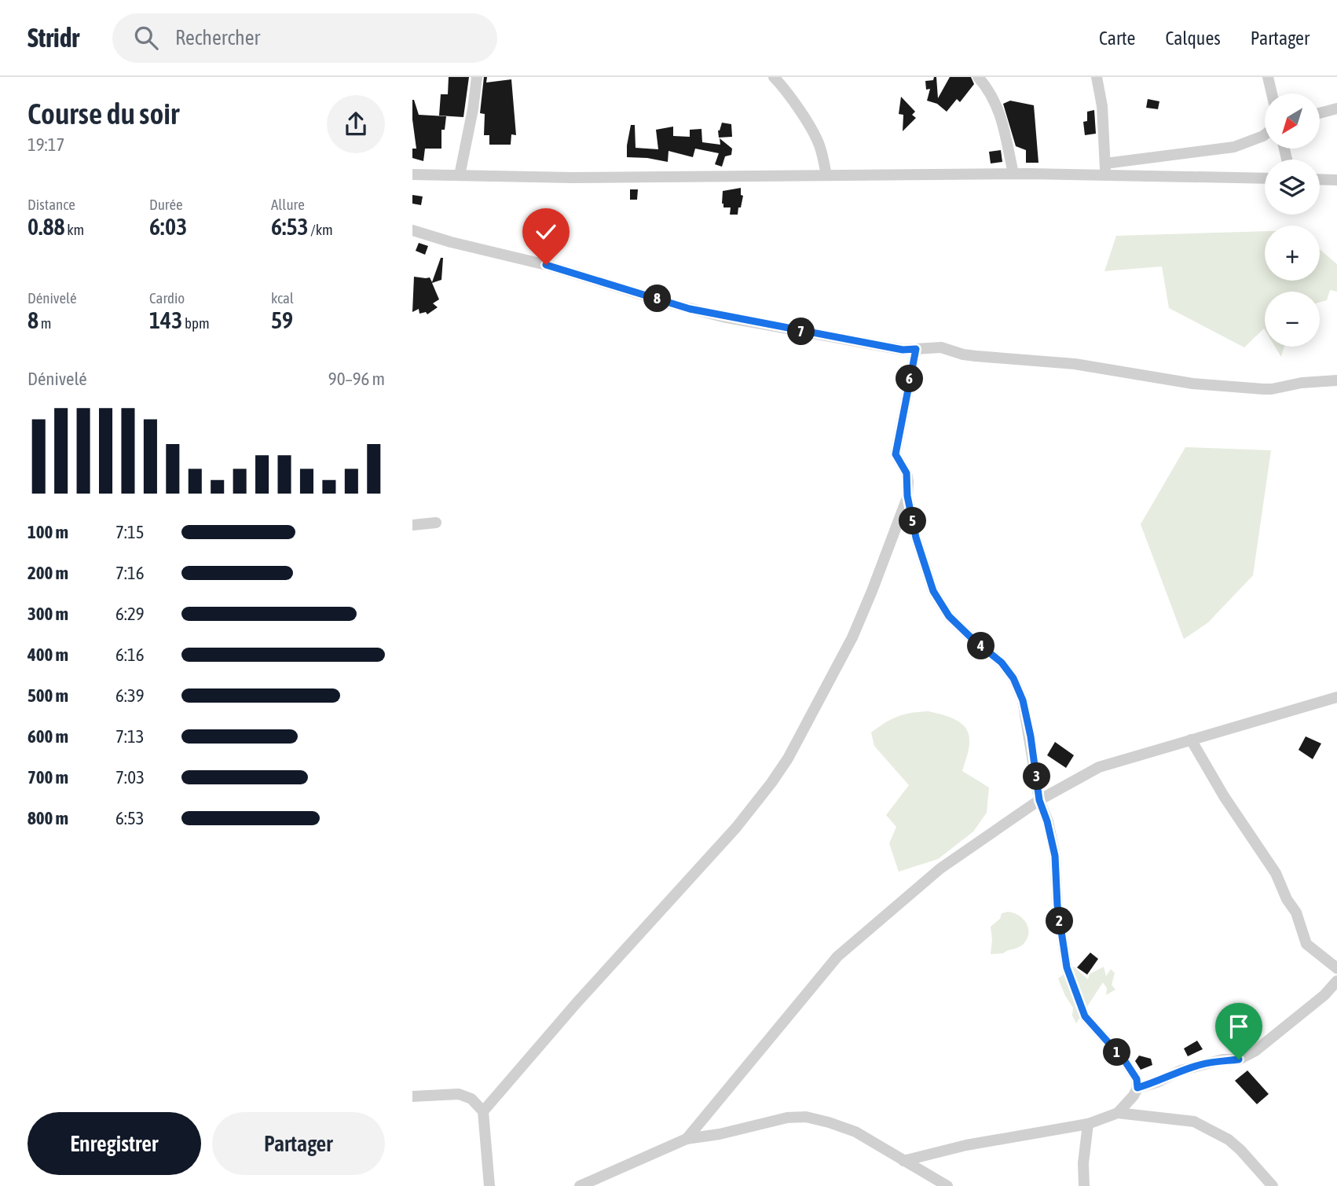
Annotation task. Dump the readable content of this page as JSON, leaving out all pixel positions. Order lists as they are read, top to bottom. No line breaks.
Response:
{"north":"bottom left","page":{"header":"Stridr","search":"Rechercher","nav":["Carte","Calques","Partager"],"heading":["Course du soir","19:17"],"map_buttons":["+","−"],"stats":[["Distance","0.88 km"],["Durée","6:03"],["Allure","6:53 /km"],["Dénivelé","8 m"],["Cardio","143 bpm"],["kcal","59"]],"pins":["8","7","6","5","4","3","2","1"],"chart":["Dénivelé","90–96 m"],"list":[{"name":"100 m","note":"7:15"},{"name":"200 m","note":"7:16"},{"name":"300 m","note":"6:29"},{"name":"400 m","note":"6:16"},{"name":"500 m","note":"6:39"},{"name":"600 m","note":"7:13"},{"name":"700 m","note":"7:03"},{"name":"800 m","note":"6:53"}],"buttons":["Enregistrer","Partager"]}}
